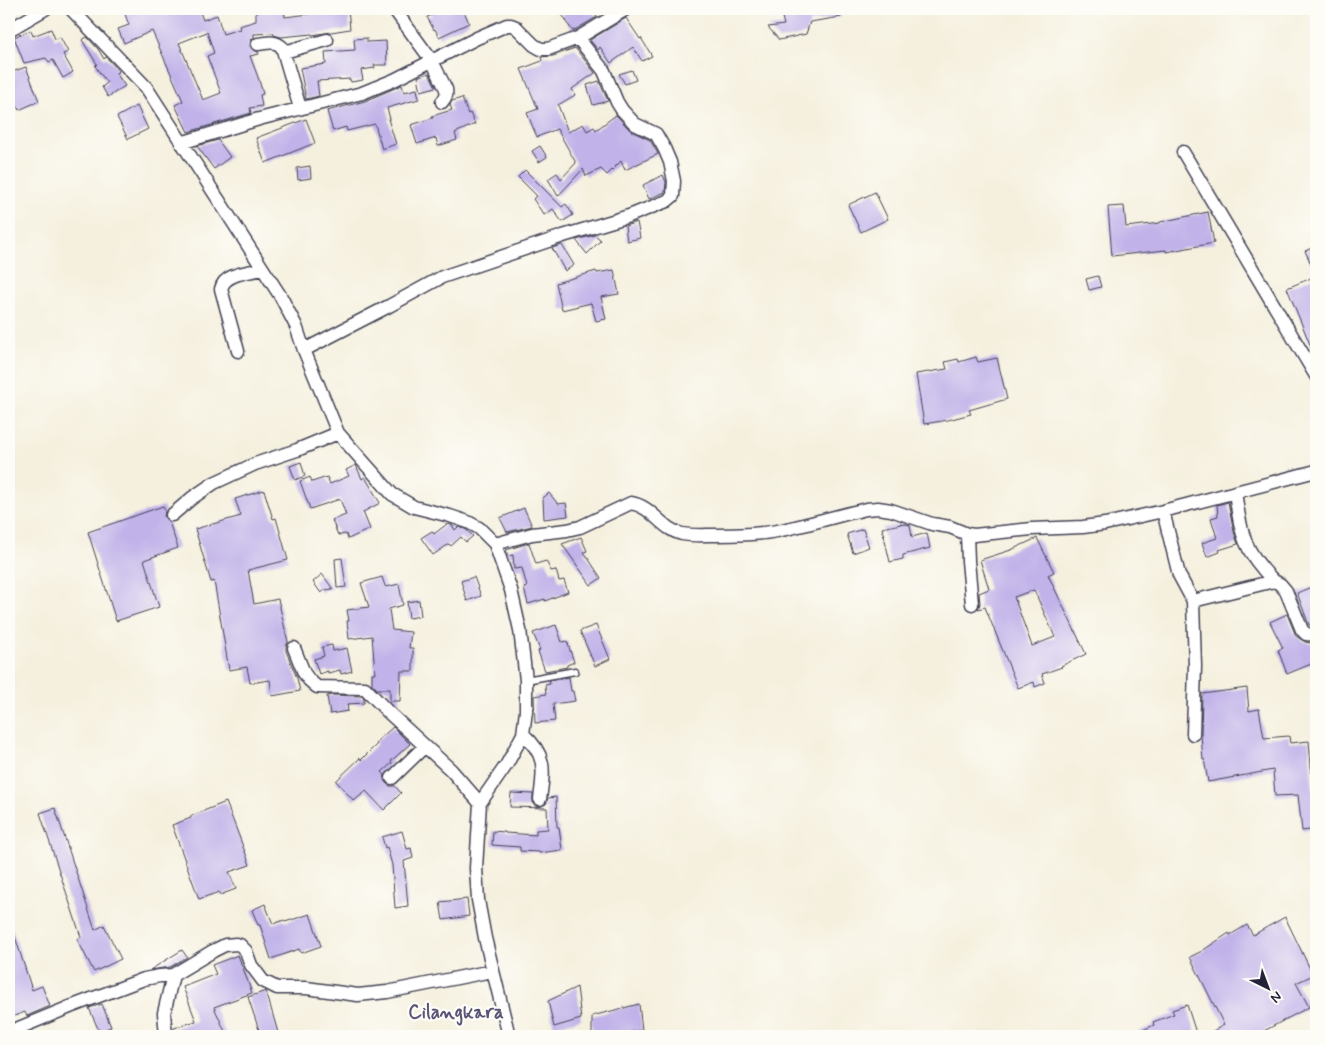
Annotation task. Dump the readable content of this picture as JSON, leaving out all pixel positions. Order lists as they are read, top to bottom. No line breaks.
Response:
{"districts":["Cilangkara"],"north":"bottom right"}
